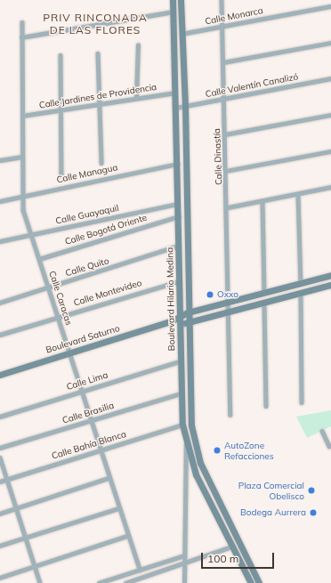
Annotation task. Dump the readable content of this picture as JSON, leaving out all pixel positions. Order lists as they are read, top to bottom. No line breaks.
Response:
{"streets":{"main road":["Boulevard Hilario Medina","Boulevard Saturno"],"street":["Calle Monarca","Calle Valentín Canalizó","Calle Jardines de Providencia","Calle Dinastía","Calle Managua","Calle Guayaquil","Calle Bogotá Oriente","Calle Quito","Calle Montevideo","Calle Caracas","Calle Lima","Calle Brasilia","Calle Bahía Blanca"]},"crossings":[["Calle Monarca","Calle Dinastía"],["Calle Monarca","Boulevard Hilario Medina"],["Calle Valentín Canalizó","Calle Dinastía"],["Calle Valentín Canalizó","Boulevard Hilario Medina"],["Calle Jardines de Providencia","Calle Caracas"],["Calle Jardines de Providencia","Boulevard Hilario Medina"],["Calle Dinastía","Boulevard Saturno"],["Calle Managua","Calle Caracas"],["Calle Managua","Boulevard Hilario Medina"],["Calle Guayaquil","Calle Caracas"],["Calle Guayaquil","Boulevard Hilario Medina"],["Calle Bogotá Oriente","Calle Caracas"],["Calle Bogotá Oriente","Boulevard Hilario Medina"],["Calle Quito","Calle Caracas"],["Calle Quito","Boulevard Hilario Medina"],["Calle Montevideo","Calle Caracas"],["Calle Montevideo","Boulevard Hilario Medina"],["Calle Caracas","Boulevard Saturno"],["Calle Caracas","Calle Lima"],["Calle Caracas","Calle Brasilia"],["Calle Caracas","Calle Bahía Blanca"],["Boulevard Hilario Medina","Boulevard Saturno"],["Boulevard Hilario Medina","Calle Lima"],["Boulevard Hilario Medina","Calle Brasilia"],["Boulevard Hilario Medina","Calle Bahía Blanca"]],"districts":["PRIV RINCONADA DE LAS FLORES"],"places":["Oxxo","AutoZone Refacciones","Plaza Comercial Obelisco","Bodega Aurrera"],"scale_bar":"100 m"}
